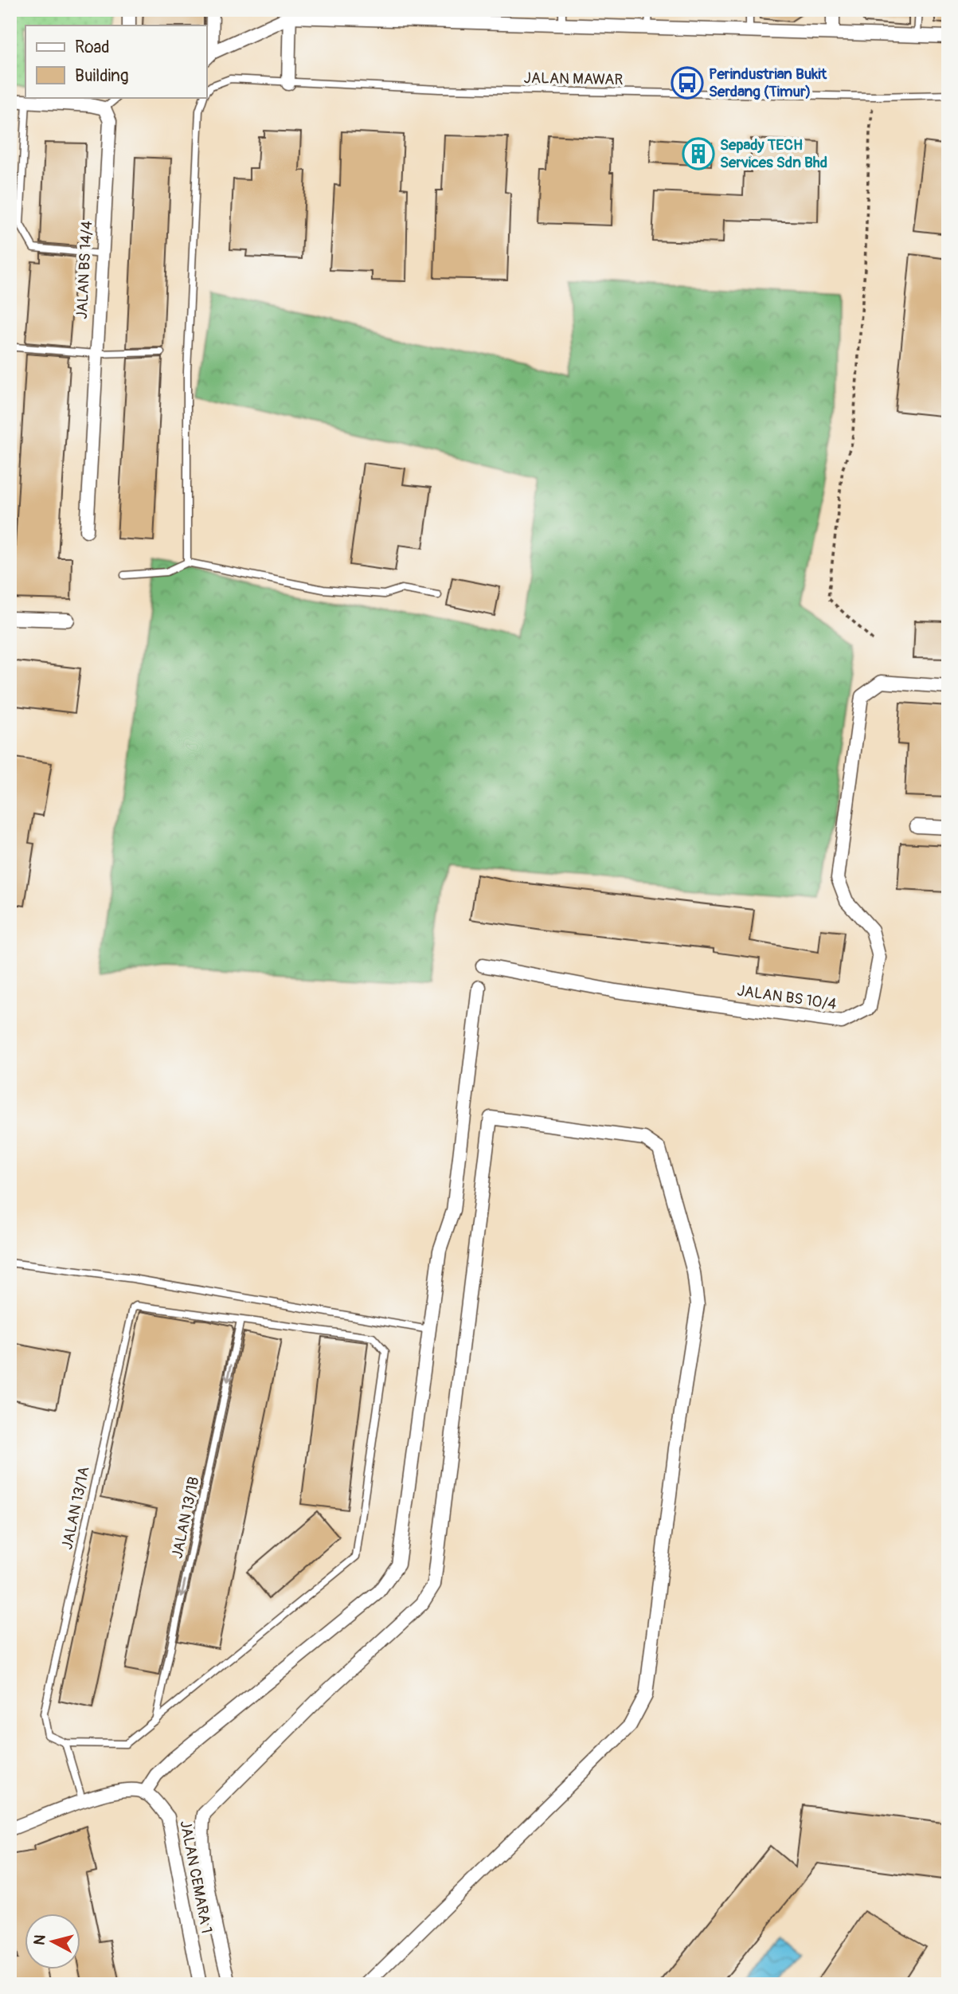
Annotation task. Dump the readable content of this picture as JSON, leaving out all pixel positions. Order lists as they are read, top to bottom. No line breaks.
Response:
{"streets":{"street":["JALAN BS 14/4","JALAN BS 10/4","JALAN CEMARA 1"],"lane":["JALAN MAWAR","JALAN 13/1A","JALAN 13/1B"]},"crossings":[["JALAN 13/1A","JALAN 13/1B"]],"one_way":["JALAN 13/1B"],"places":{"bus stop":["Perindustrian Bukit Serdang (Timur)"],"building":["Sepady TECH Services Sdn Bhd"]},"legend":["Road","Building"],"north":"left"}
